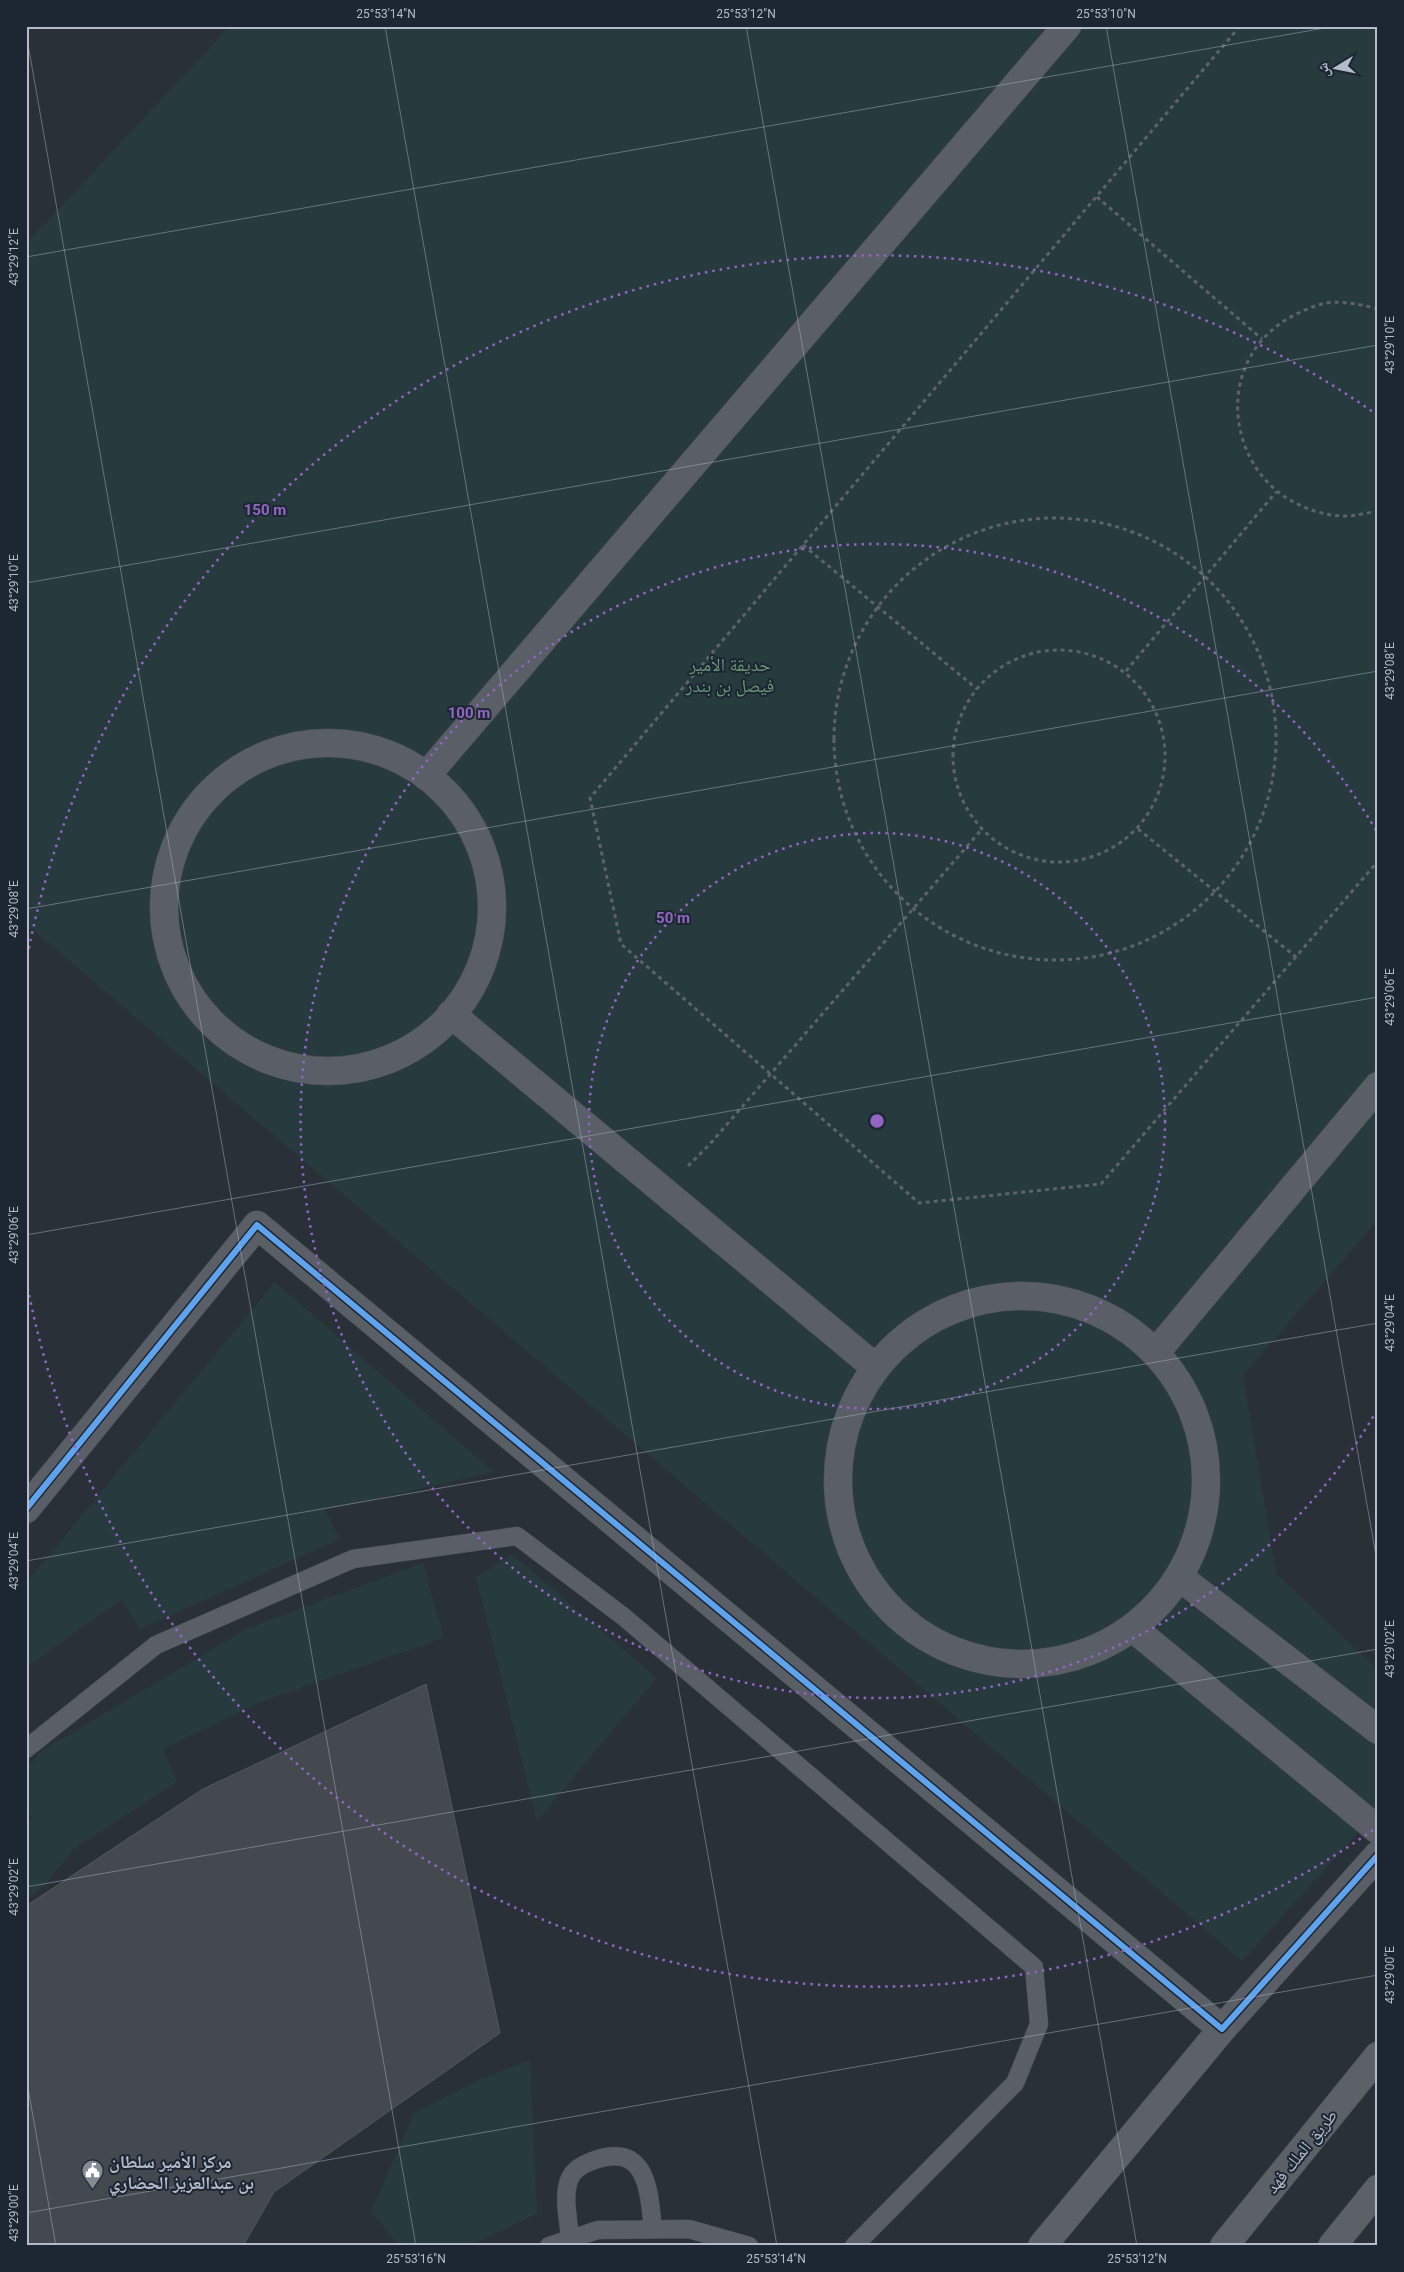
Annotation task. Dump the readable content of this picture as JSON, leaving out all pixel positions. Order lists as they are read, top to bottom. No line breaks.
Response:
{"streets":{"main road":["طريق الملك فهد"]},"parks":["حديقة الأمير فيصل بن بندر"],"places":{"public building":["مركز الأمير سلطان بن عبدالعزيز الحضاري"]},"north":"left","coordinates":["25°53'14\"N","25°53'12\"N","25°53'10\"N","43°29'12\"E","43°29'10\"E","43°29'08\"E","43°29'06\"E","43°29'04\"E","43°29'02\"E","43°29'00\"E","25°53'16\"N"],"rings":["150 m","100 m","50 m"]}
